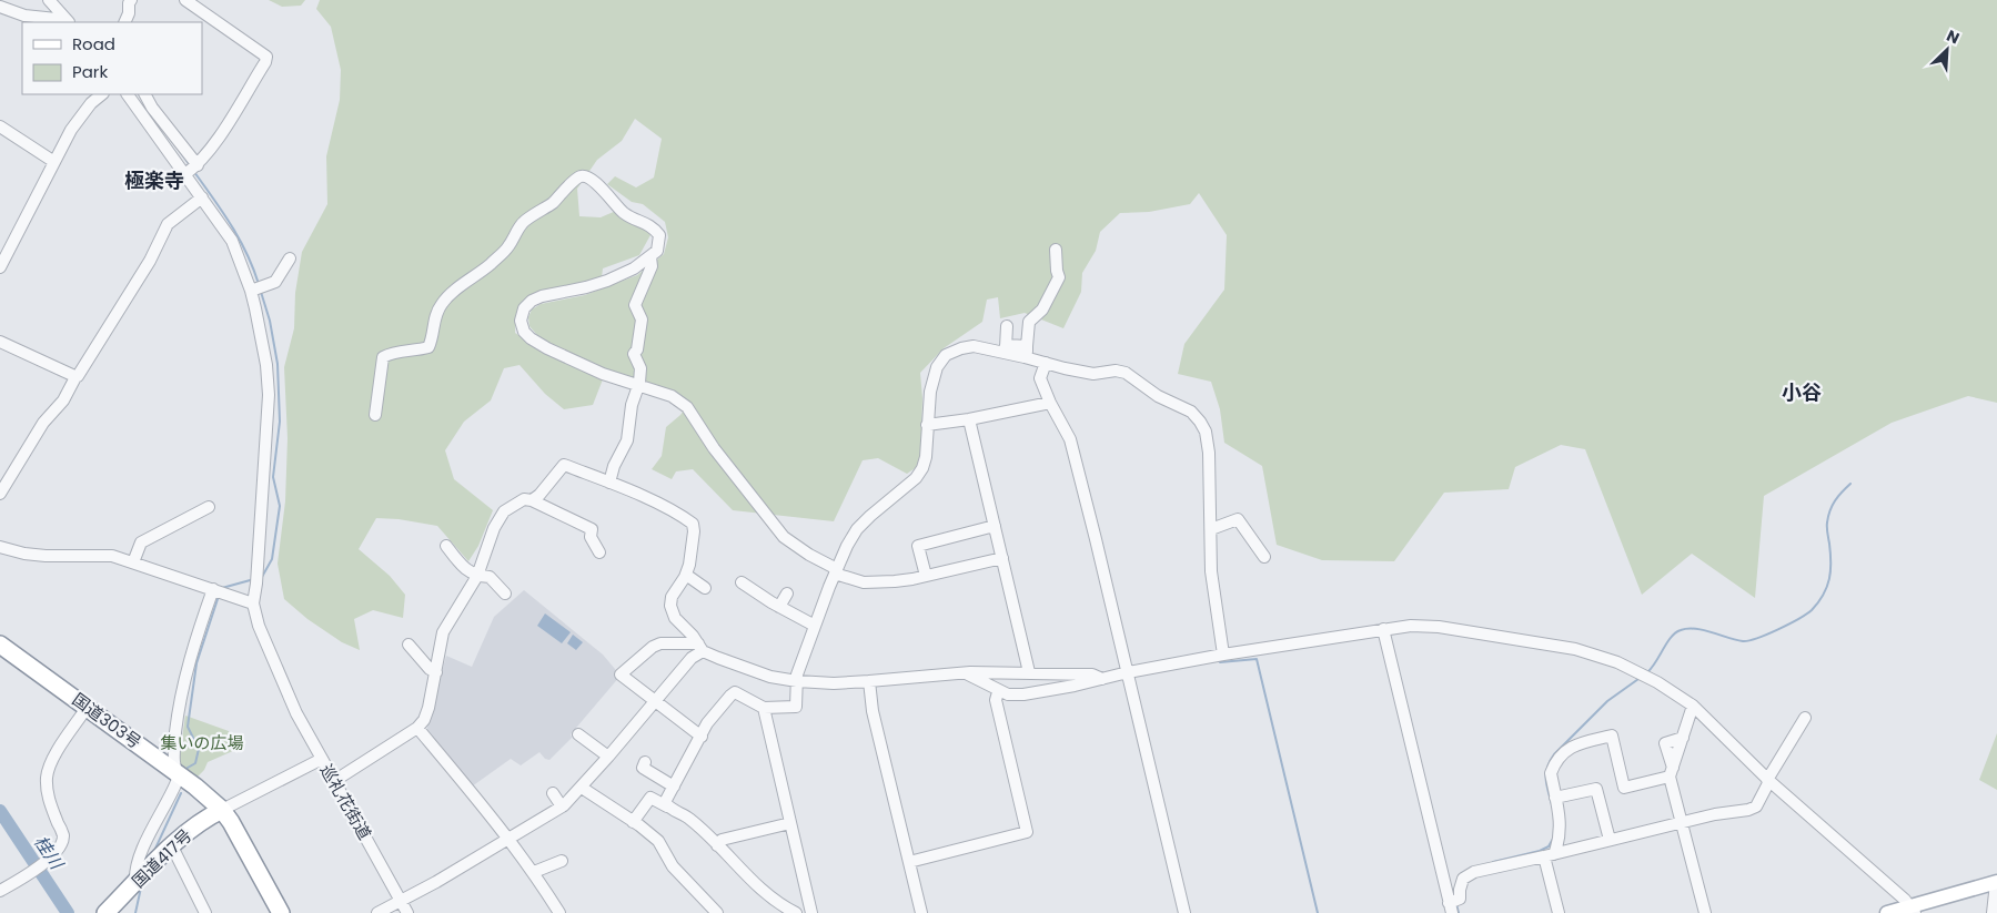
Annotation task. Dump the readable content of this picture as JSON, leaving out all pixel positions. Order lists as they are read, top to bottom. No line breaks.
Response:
{"streets":{"highway":["国道303号","国道417号"],"street":["巡礼花街道"]},"crossings":[["国道303号","巡礼花街道"],["国道303号","国道417号"],["巡礼花街道","国道417号"]],"districts":["極楽寺","小谷"],"water":["桂川"],"parks":["集いの広場"],"legend":["Road","Park"],"north":"top right"}
